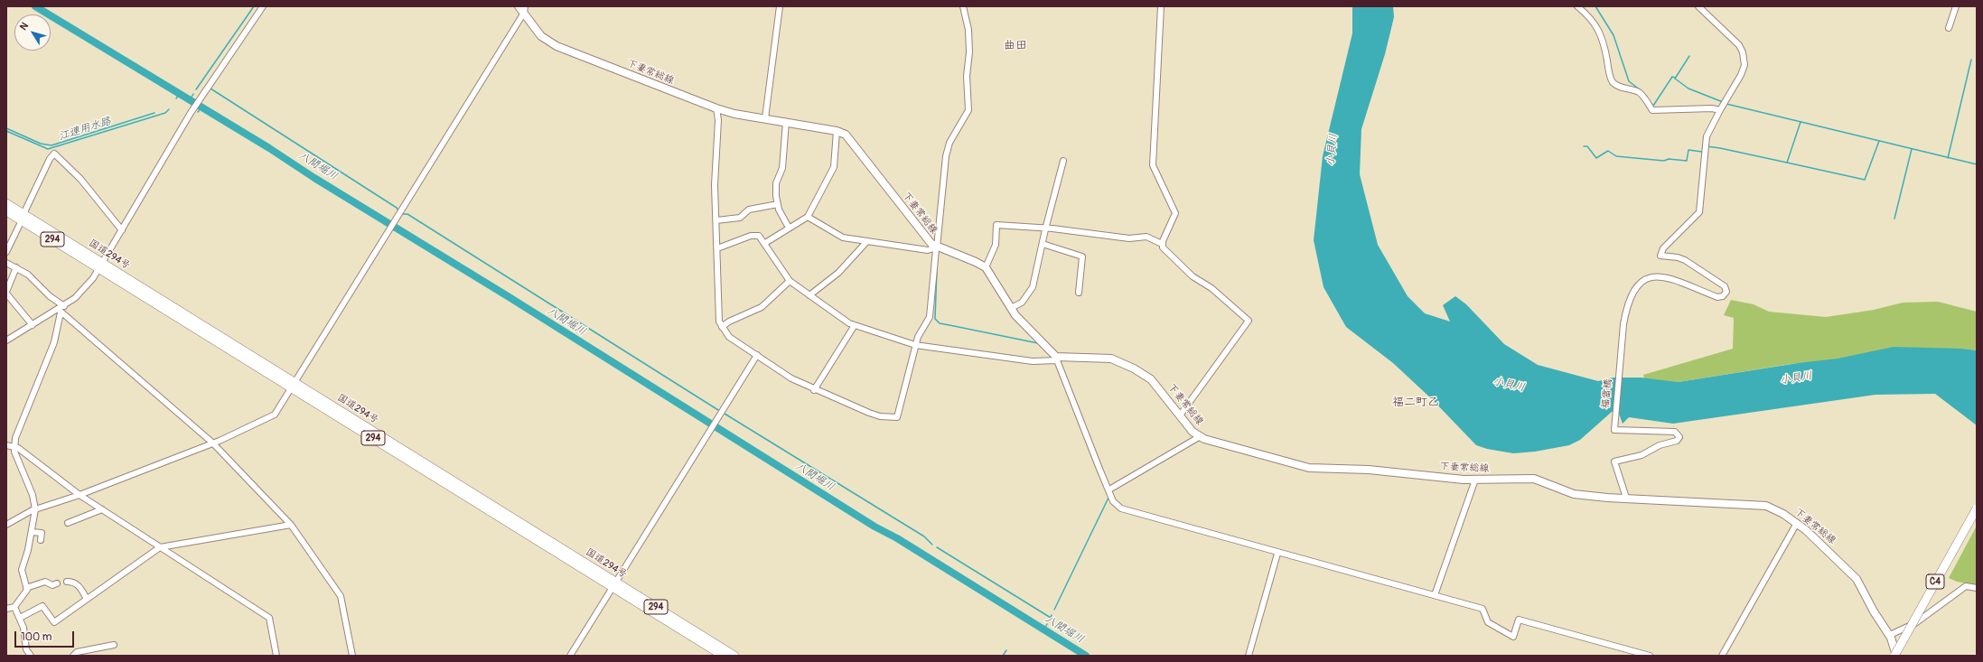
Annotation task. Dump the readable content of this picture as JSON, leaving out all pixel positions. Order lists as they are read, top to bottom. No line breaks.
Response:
{"streets":{"highway":["294","国道294号","C4"],"main road":["下妻常総線"],"street":["福雷橋"]},"crossings":[["下妻常総線","福雷橋"],["下妻常総線","C4"]],"districts":["曲田","福二町乙"],"water":["江連用水路","小貝川","八間堀川"],"scale_bar":"100 m","north":"top left"}
